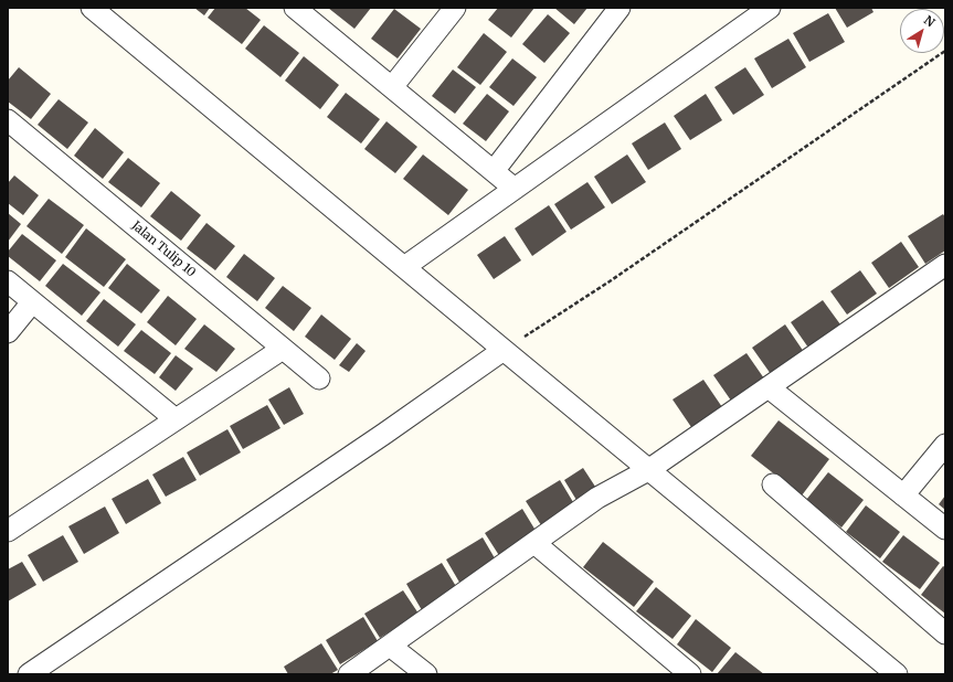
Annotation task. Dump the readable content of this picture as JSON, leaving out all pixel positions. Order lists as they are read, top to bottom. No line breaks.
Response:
{"streets":{"street":["Jalan Tulip 10"]},"north":"top right"}
